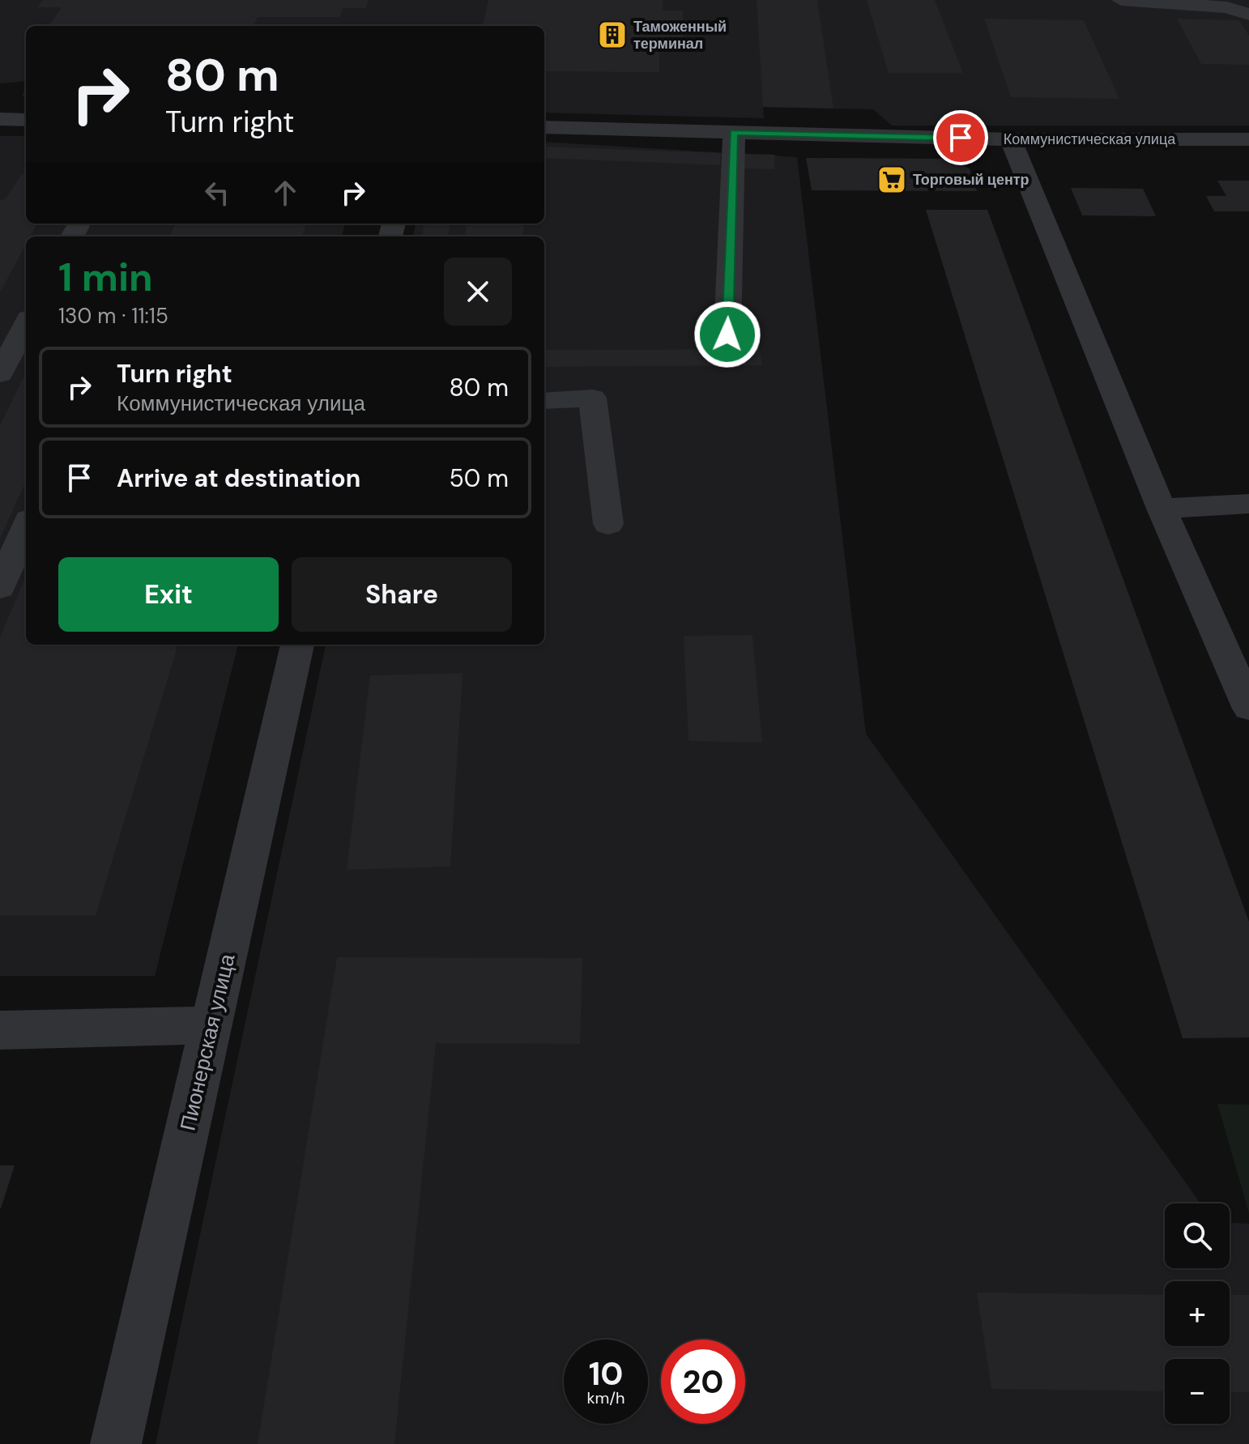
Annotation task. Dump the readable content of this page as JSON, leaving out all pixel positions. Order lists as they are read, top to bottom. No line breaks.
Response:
{"streets":{"street":["Коммунистическая улица","Пионерская улица"]},"places":{"building":["Таможенный терминал"],"supermarket":["Торговый центр"]},"page":{"turn":["80 m","Turn right"],"heading":["1 min","130 m · 11:15"],"list":[{"name":"Turn right","note":"Коммунистическая улица","value":"80 m"},{"name":"Arrive at destination","value":"50 m"}],"buttons":["Exit","Share"],"map_buttons":["+","−"],"speed":"10 km/h","limit":"20"}}
